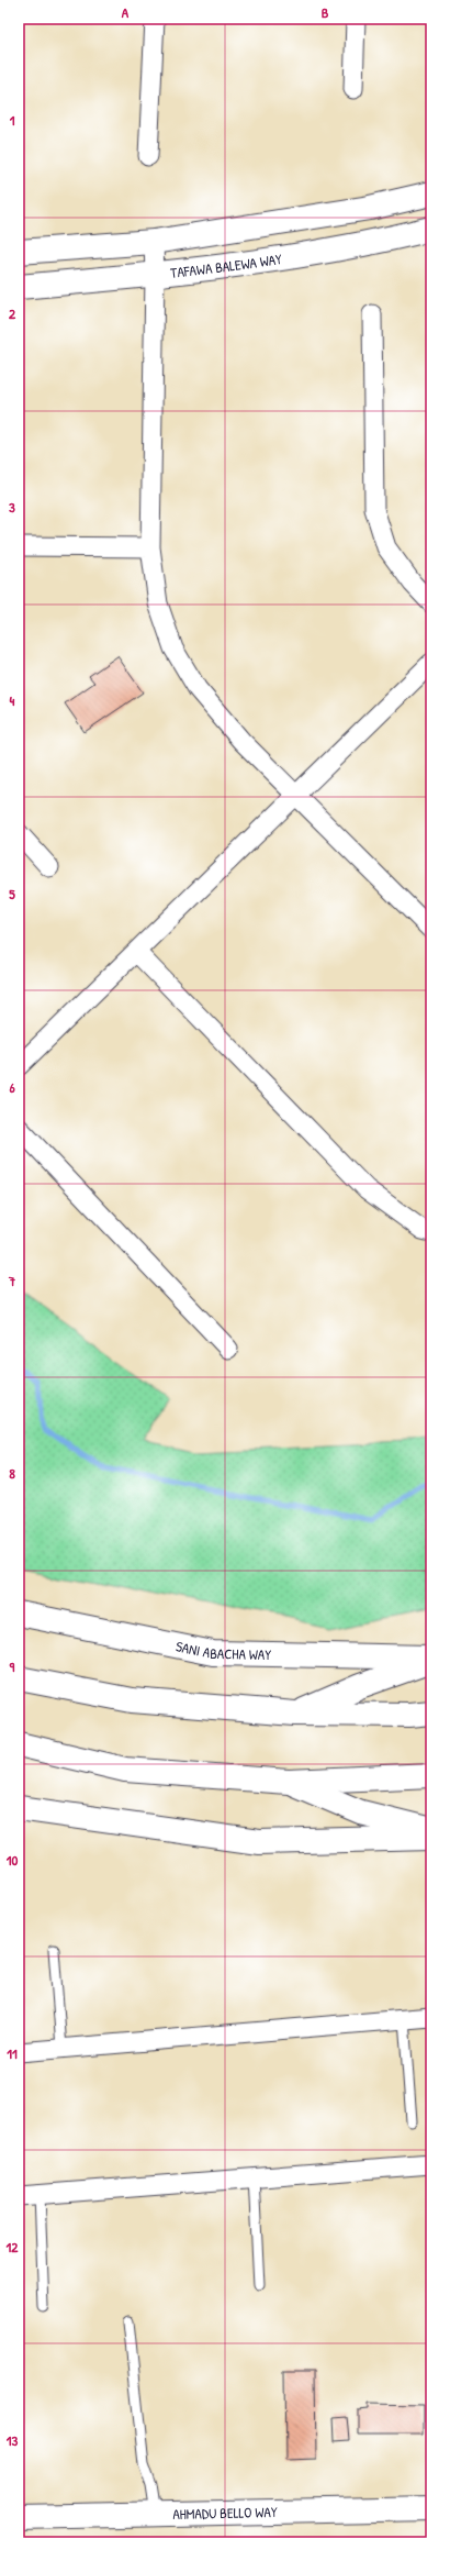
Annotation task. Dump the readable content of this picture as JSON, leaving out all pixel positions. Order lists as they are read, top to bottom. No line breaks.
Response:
{"streets":{"main road":["TAFAWA BALEWA WAY","SANI ABACHA WAY","AHMADU BELLO WAY"]},"grid":{"columns":["A","B"],"rows":["1","2","3","4","5","6","7","8","9","10","11","12","13"]}}
